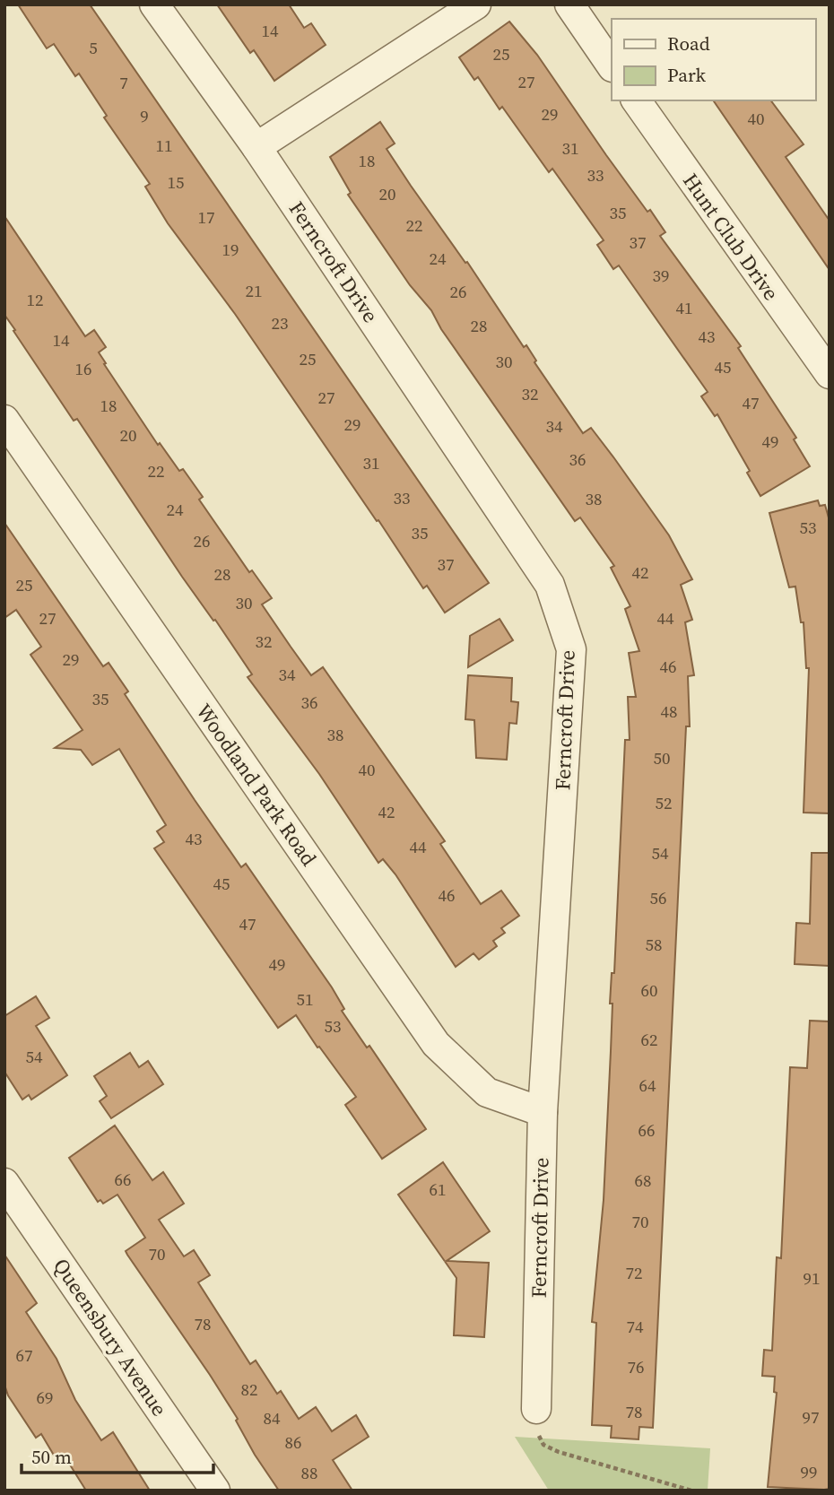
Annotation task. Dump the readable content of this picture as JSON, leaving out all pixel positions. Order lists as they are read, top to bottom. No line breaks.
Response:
{"streets":{"street":["Hunt Club Drive","Ferncroft Drive","Woodland Park Road","Queensbury Avenue"]},"crossings":[["Ferncroft Drive","Woodland Park Road"]],"house_numbers":["14","5","25","27","7","29","9","40","11","31","18","33","15","20","35","17","22","37","19","24","39","21","26","12","41","23","28","43","14","25","30","45","16","32","27","47","18","29","34","20","49","36","31","22","33","38","24","53","35","26","37","42","28","25","30","27","44","32","29","46","34","35","36","48","38","50","40","52","42","43","44","54","45","46","56","47","58","49","60","51","53","62","54","64","66","66","68","61","70","70","72","91","78","74","67","76","82","69","78","97","84","86","99","88"],"legend":["Road","Park"],"scale_bar":"50 m"}
